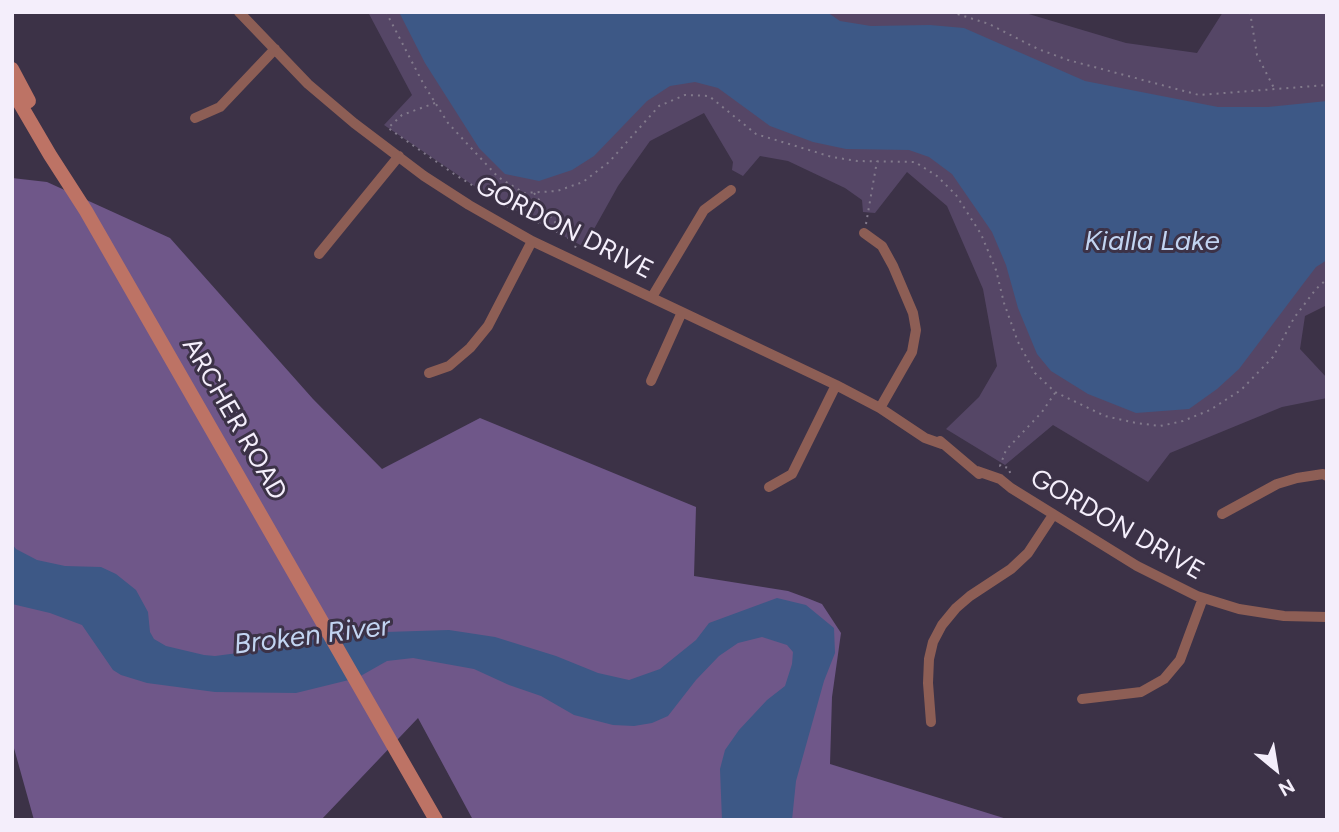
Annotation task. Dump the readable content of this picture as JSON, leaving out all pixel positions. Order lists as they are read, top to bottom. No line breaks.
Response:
{"streets":{"main road":["ARCHER ROAD"],"street":["GORDON DRIVE"]},"water":["Kialla Lake","Broken River"],"north":"bottom right"}
